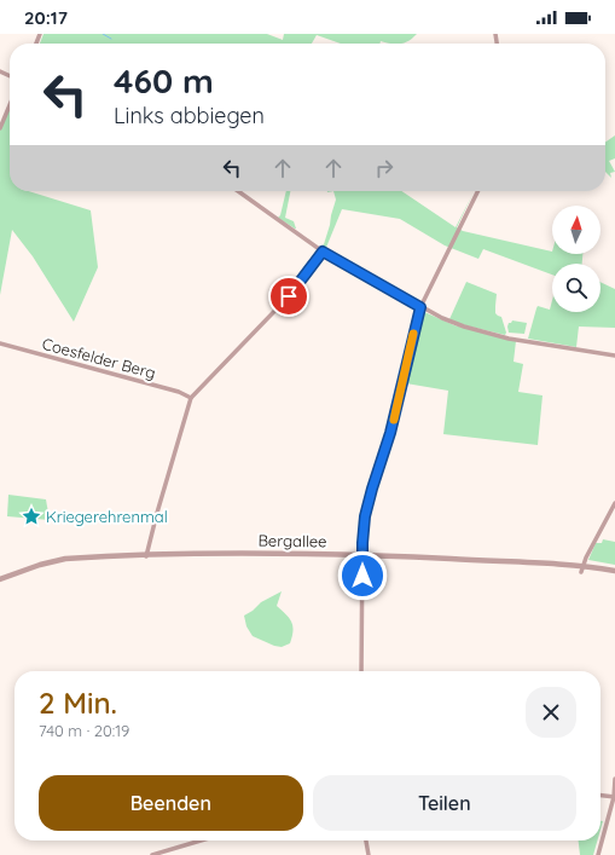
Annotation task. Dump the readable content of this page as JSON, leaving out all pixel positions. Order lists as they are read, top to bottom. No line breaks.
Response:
{"streets":{"street":["Coesfelder Berg","Bergallee"]},"places":{"place":["Kriegerehrenmal"]},"north":"top","page":{"status":"20:17","turn":["460 m","Links abbiegen"],"heading":["2 Min.","740 m · 20:19"],"buttons":["Beenden","Teilen"]}}
